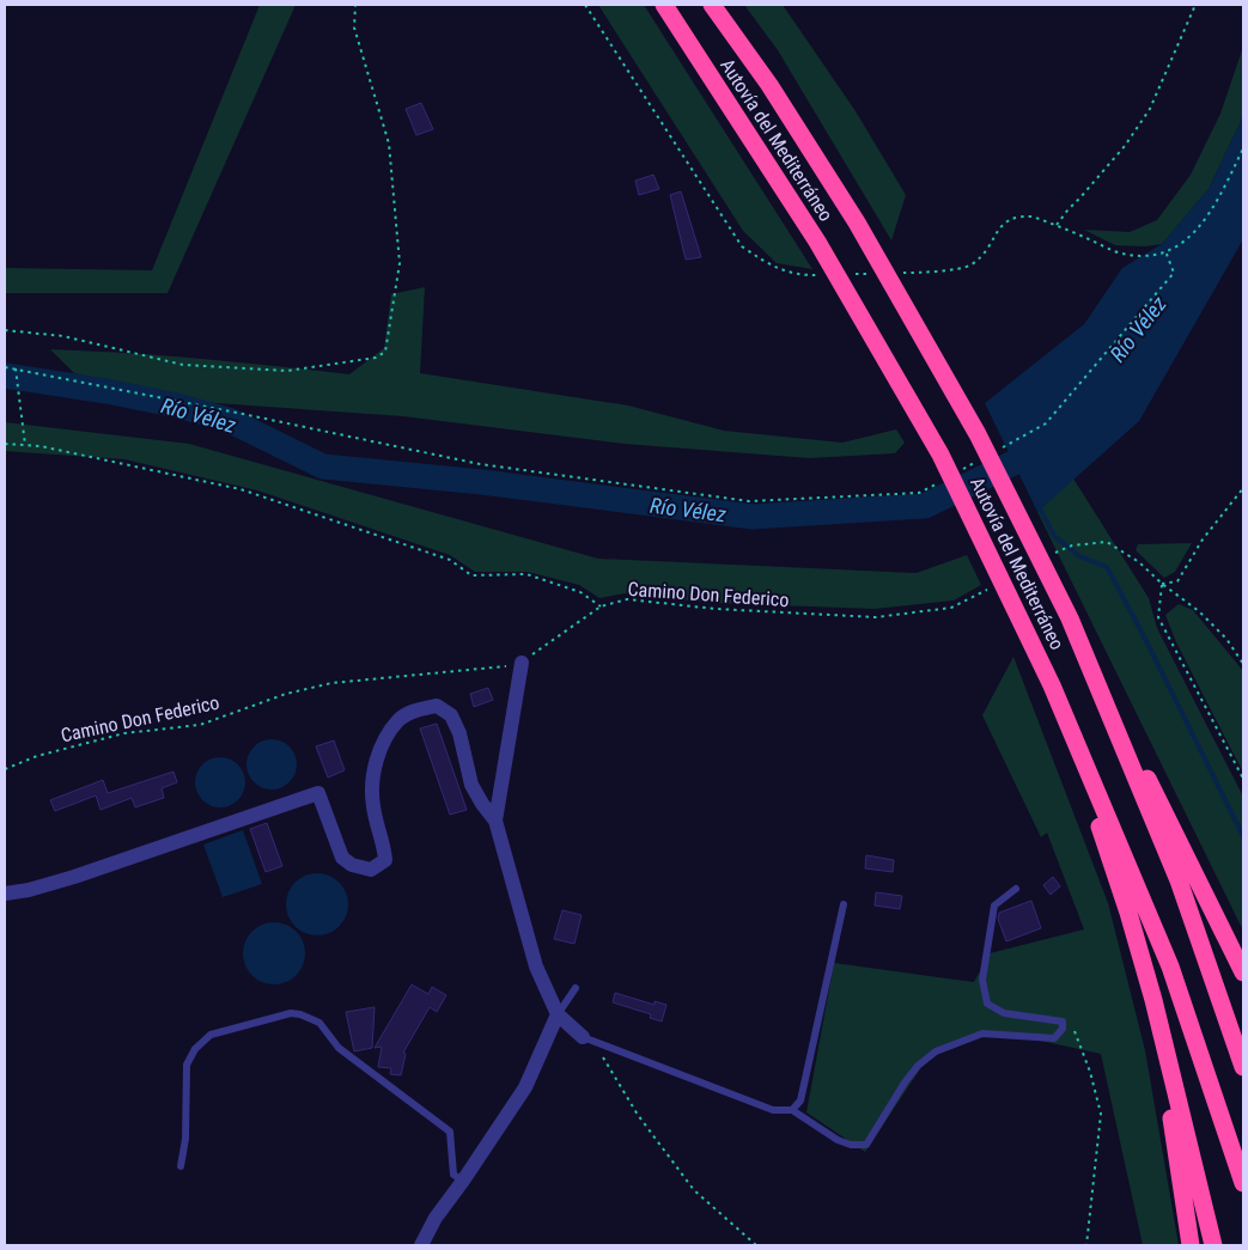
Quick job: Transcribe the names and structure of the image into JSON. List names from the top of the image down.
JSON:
{
  "streets": {
    "highway": ["Autovía del Mediterráneo"],
    "path": ["Camino Don Federico"]
  },
  "water": ["Río Vélez"]
}
